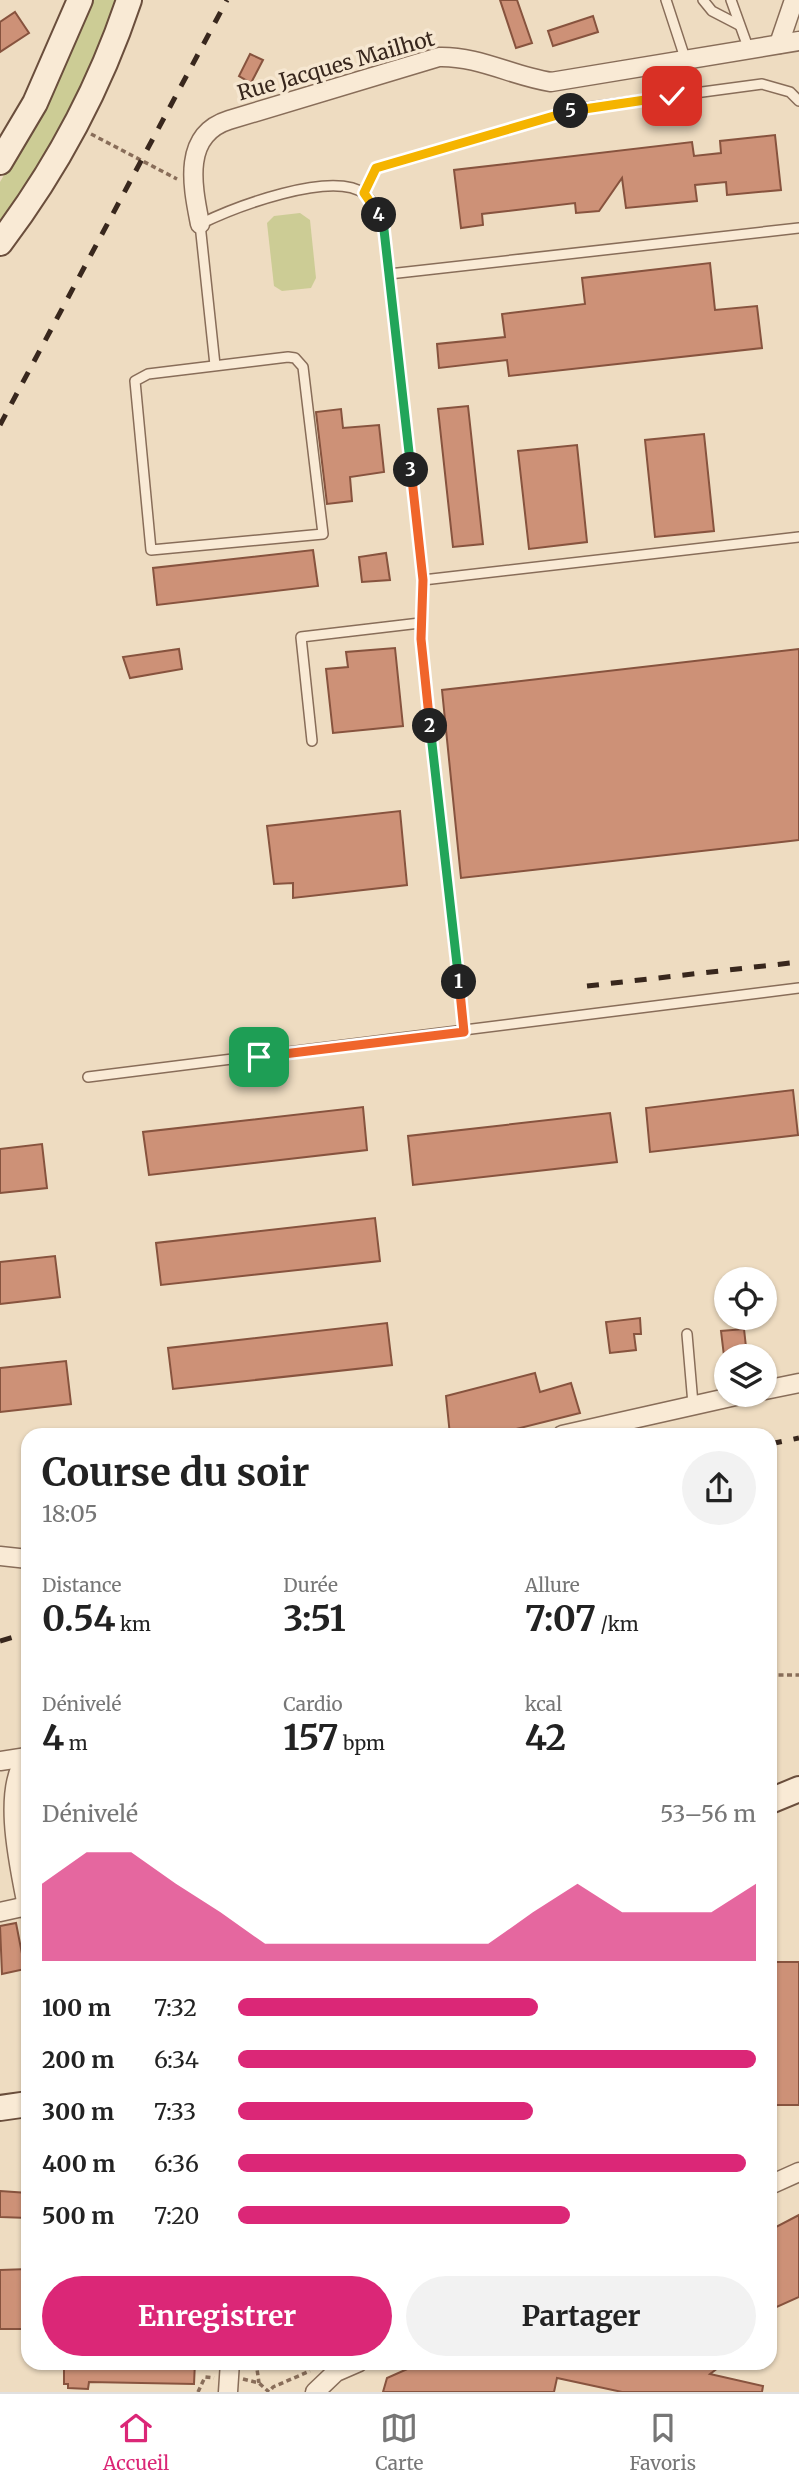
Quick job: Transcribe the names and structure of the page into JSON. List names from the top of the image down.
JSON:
{
  "streets": {
    "street": ["Rue Jacques Mailhot"]
  },
  "page": {
    "pins": [
      "5",
      "4",
      "3",
      "2",
      "1"
    ],
    "heading": ["Course du soir", "18:05"],
    "stats": [
      ["Distance", "0.54 km"],
      ["Durée", "3:51"],
      ["Allure", "7:07 /km"],
      ["Dénivelé", "4 m"],
      ["Cardio", "157 bpm"],
      ["kcal", "42"]
    ],
    "chart": ["Dénivelé", "53–56 m"],
    "list": [
      {
        "name": "100 m",
        "note": "7:32"
      },
      {
        "name": "200 m",
        "note": "6:34"
      },
      {
        "name": "300 m",
        "note": "7:33"
      },
      {
        "name": "400 m",
        "note": "6:36"
      },
      {
        "name": "500 m",
        "note": "7:20"
      }
    ],
    "buttons": ["Enregistrer", "Partager"],
    "tabs": ["Accueil", "Carte", "Favoris"]
  }
}
